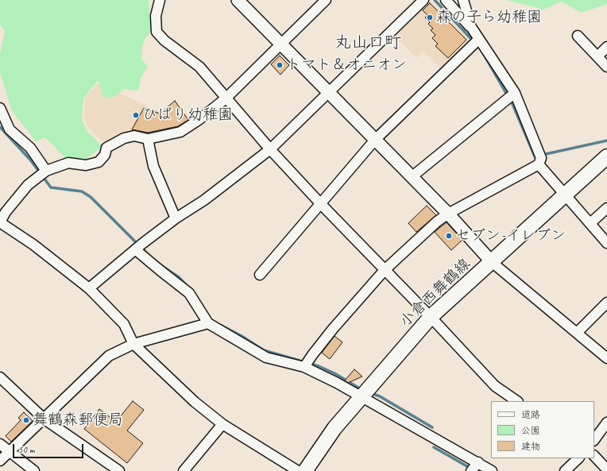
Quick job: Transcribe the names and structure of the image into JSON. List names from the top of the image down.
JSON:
{
  "streets": {
    "main road": ["小倉西舞鶴線"]
  },
  "districts": ["丸山口町"],
  "places": [
    "森の子ら幼稚園",
    "トマト＆オニオン",
    "ひばり幼稚園",
    "セブン-イレブン",
    "舞鶴森郵便局"
  ],
  "legend": ["道路", "公園", "建物"],
  "scale_bar": "50 m"
}
